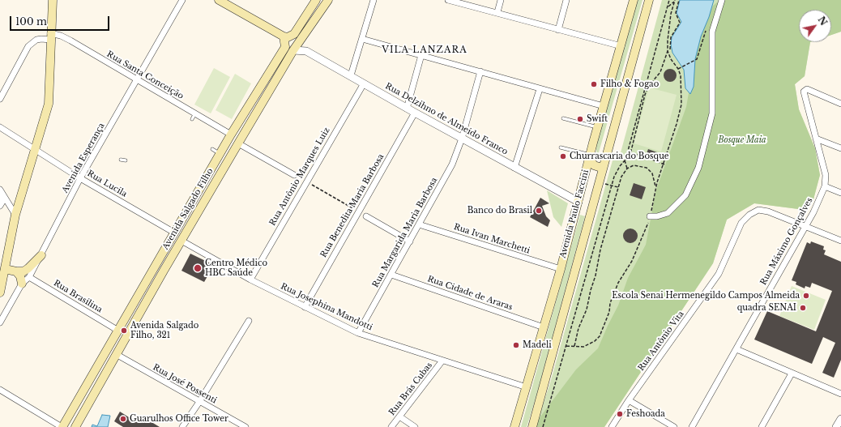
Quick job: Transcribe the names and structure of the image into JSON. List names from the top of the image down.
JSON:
{
  "streets": {
    "main road": ["Avenida Salgado Filho", "Avenida Paulo Faccini"],
    "street": [
      "Rua Santa Conceição",
      "Rua Delzihno de Almeido Franco",
      "Avenida Esperança",
      "Rua Antônio Marques Luiz",
      "Rua Lucila",
      "Rua Benedita Maria Barbosa",
      "Rua Margarida Maria Barbosa",
      "Rua Ivan Marchetti",
      "Rua Máximo Gonçalves",
      "Rua Cidade de Araras",
      "Rua Brasilina",
      "Rua Josephina Mandotti",
      "Rua Antônio Vita",
      "Rua José Possenti",
      "Rua Brás Cubas"
    ]
  },
  "crossings": [
    ["Rua Santa Conceição", "Avenida Esperança"],
    ["Rua Santa Conceição", "Avenida Salgado Filho"],
    ["Rua Delzihno de Almeido Franco", "Rua Antônio Marques Luiz"],
    ["Rua Delzihno de Almeido Franco", "Rua Benedita Maria Barbosa"],
    ["Rua Delzihno de Almeido Franco", "Avenida Salgado Filho"],
    ["Rua Delzihno de Almeido Franco", "Avenida Paulo Faccini"],
    ["Rua Delzihno de Almeido Franco", "Rua Margarida Maria Barbosa"],
    ["Avenida Esperança", "Rua Lucila"],
    ["Avenida Esperança", "Rua Brasilina"],
    ["Rua Antônio Marques Luiz", "Rua Josephina Mandotti"],
    ["Rua Lucila", "Avenida Salgado Filho"],
    ["Rua Benedita Maria Barbosa", "Rua Josephina Mandotti"],
    ["Avenida Salgado Filho", "Rua Brasilina"],
    ["Avenida Salgado Filho", "Rua Josephina Mandotti"],
    ["Avenida Salgado Filho", "Rua José Possenti"],
    ["Avenida Paulo Faccini", "Rua Ivan Marchetti"],
    ["Avenida Paulo Faccini", "Rua Cidade de Araras"],
    ["Avenida Paulo Faccini", "Rua Josephina Mandotti"],
    ["Rua Margarida Maria Barbosa", "Rua Ivan Marchetti"],
    ["Rua Margarida Maria Barbosa", "Rua Cidade de Araras"],
    ["Rua Margarida Maria Barbosa", "Rua Josephina Mandotti"],
    ["Rua Máximo Gonçalves", "Rua Antônio Vita"],
    ["Rua Josephina Mandotti", "Rua Brás Cubas"]
  ],
  "districts": ["VILA LANZARA"],
  "parks": ["Bosque Maia"],
  "places": [
    "Filho & Fogao",
    "Swift",
    "Churrascaria do Bosque",
    "Banco do Brasil",
    "Centro Médico HBC Saúde",
    "Escola Senai Hermenegildo Campos Almeida",
    "quadra SENAI",
    "Avenida Salgado Filho, 321",
    "Madeli",
    "Feshoada",
    "Guarulhos Office Tower"
  ],
  "scale_bar": "100 m",
  "north": "top right"
}
